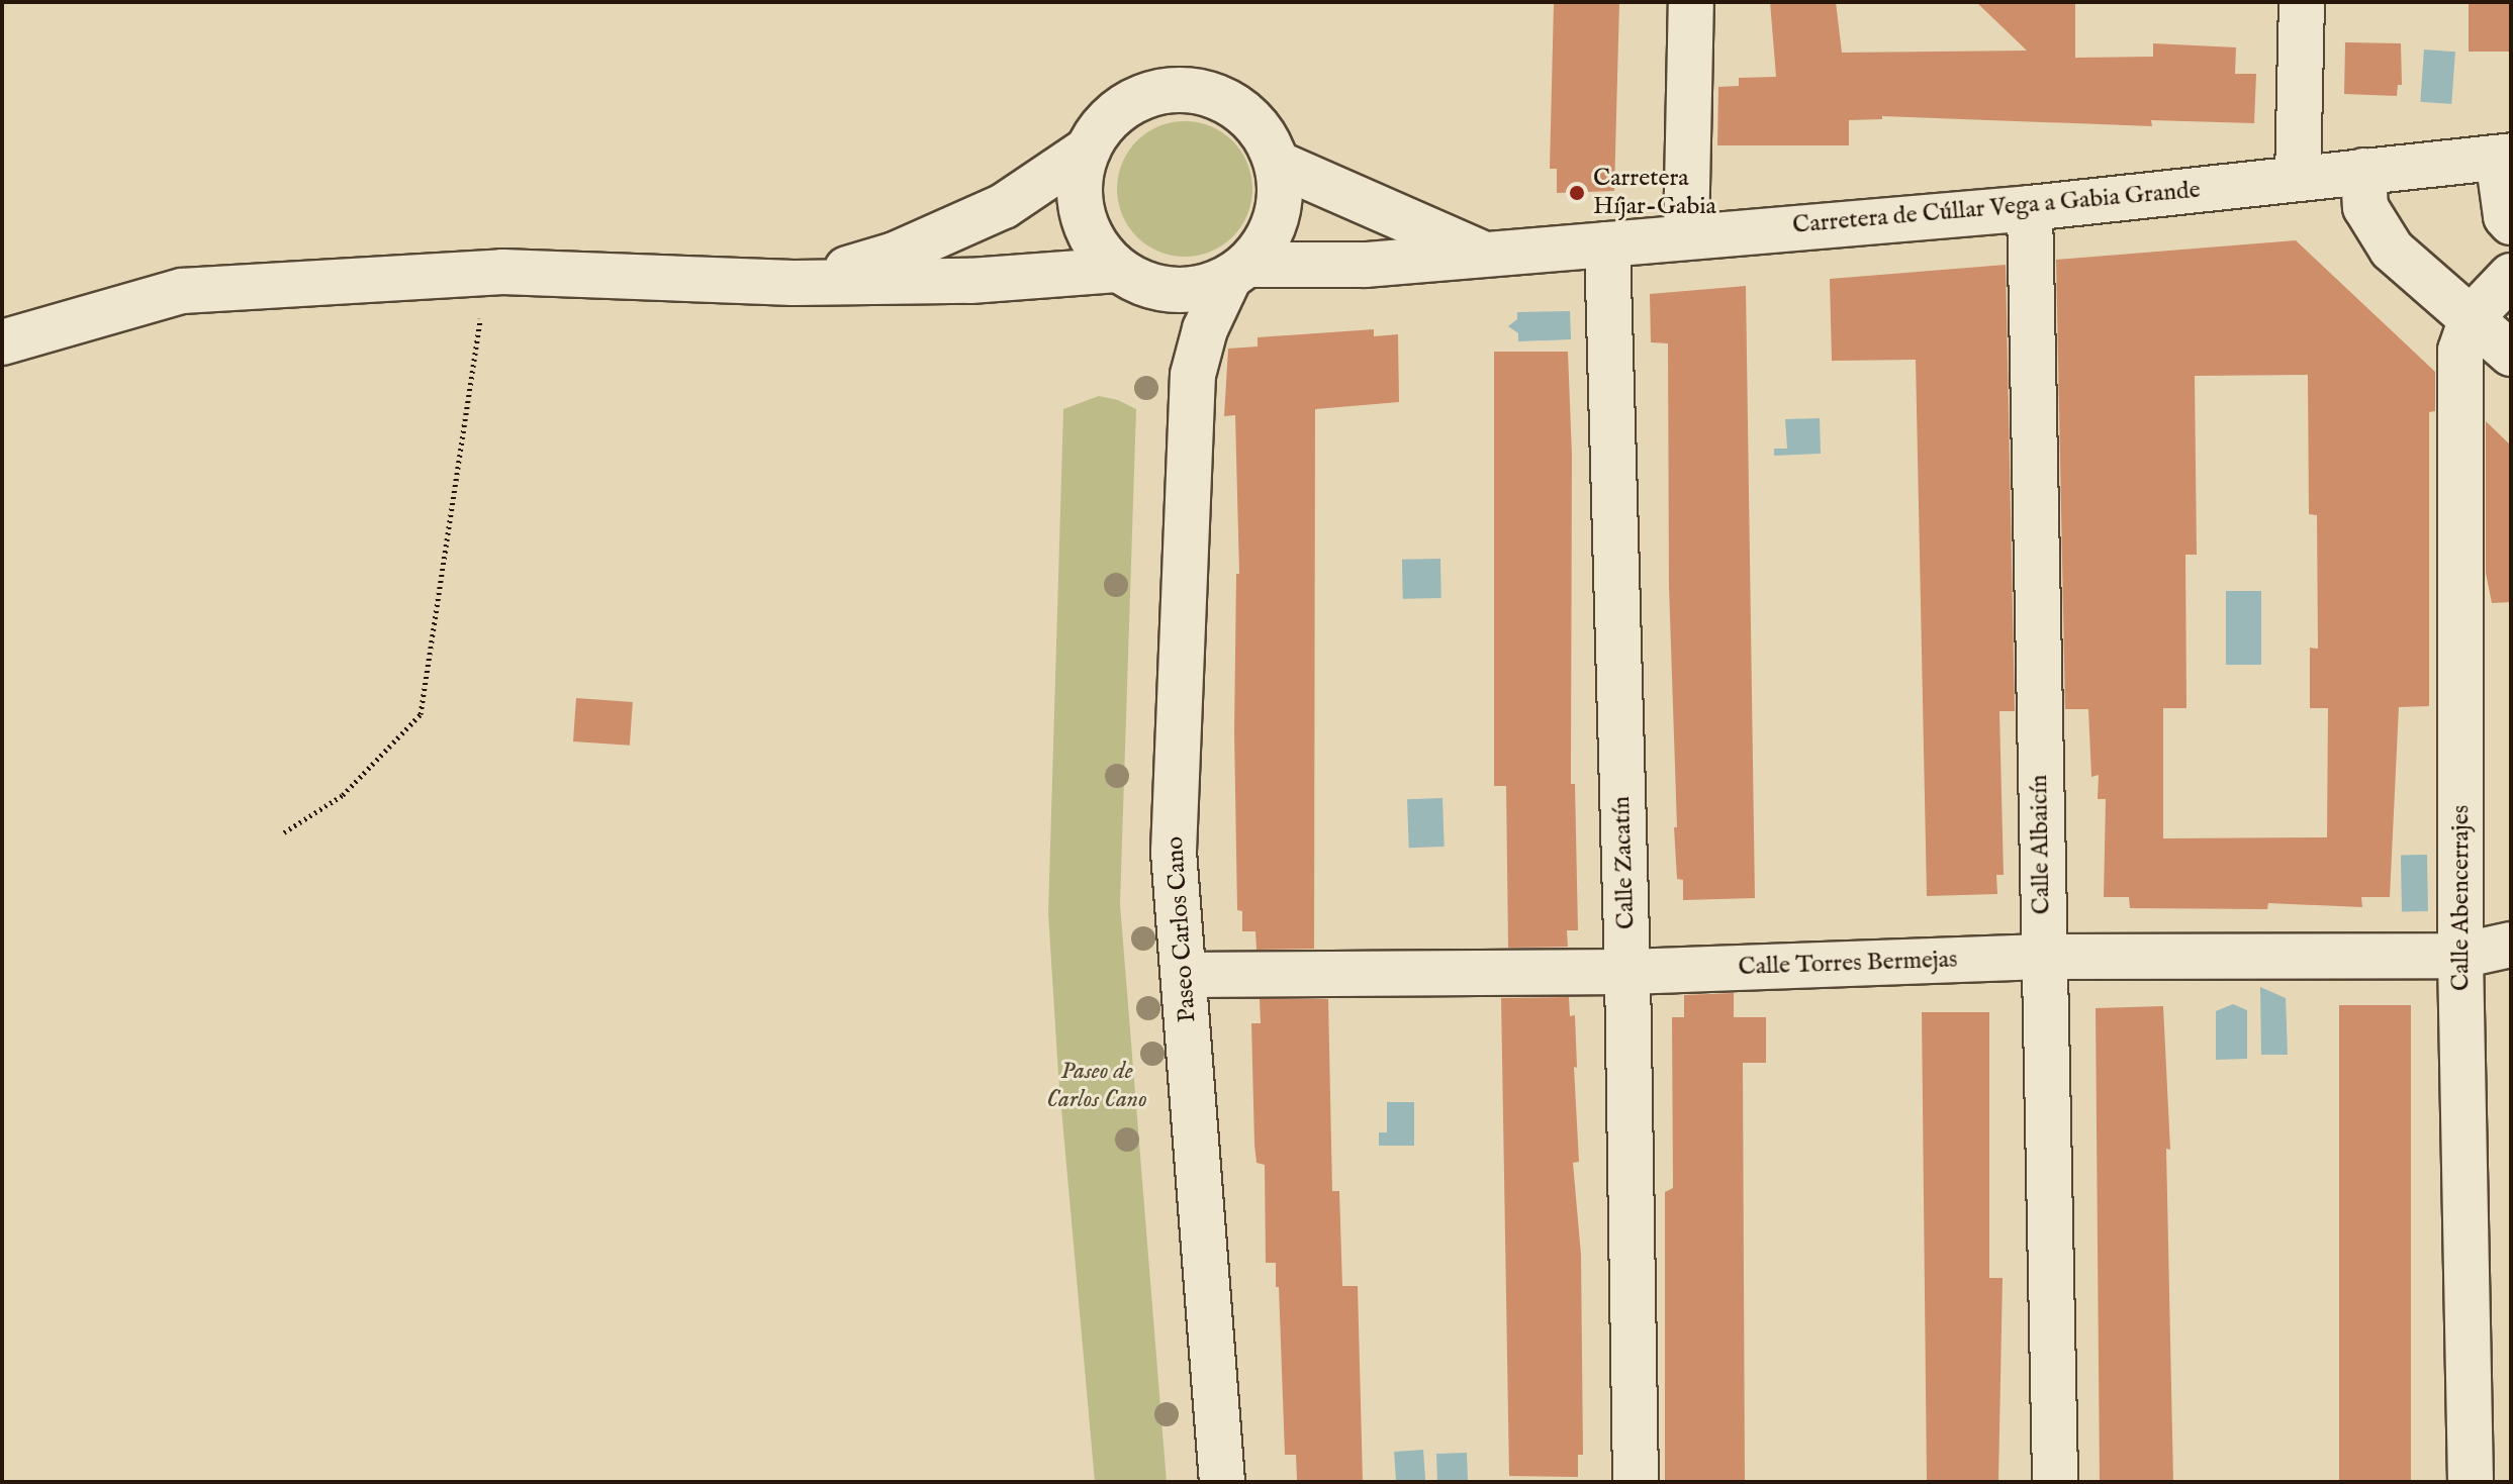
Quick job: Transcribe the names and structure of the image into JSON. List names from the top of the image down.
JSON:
{
  "streets": {
    "street": [
      "Carretera de Cúllar Vega a Gabia Grande",
      "Calle Albaicín",
      "Calle Zacatín",
      "Calle Abencerrajes",
      "Paseo Carlos Cano",
      "Calle Torres Bermejas"
    ]
  },
  "crossings": [
    ["Carretera de Cúllar Vega a Gabia Grande", "Calle Albaicín"],
    ["Carretera de Cúllar Vega a Gabia Grande", "Calle Zacatín"],
    ["Carretera de Cúllar Vega a Gabia Grande", "Paseo Carlos Cano"],
    ["Calle Albaicín", "Calle Torres Bermejas"],
    ["Calle Zacatín", "Calle Torres Bermejas"],
    ["Calle Abencerrajes", "Calle Torres Bermejas"],
    ["Paseo Carlos Cano", "Calle Torres Bermejas"]
  ],
  "parks": ["Paseo de Carlos Cano"],
  "places": ["Carretera Híjar-Gabia"]
}
